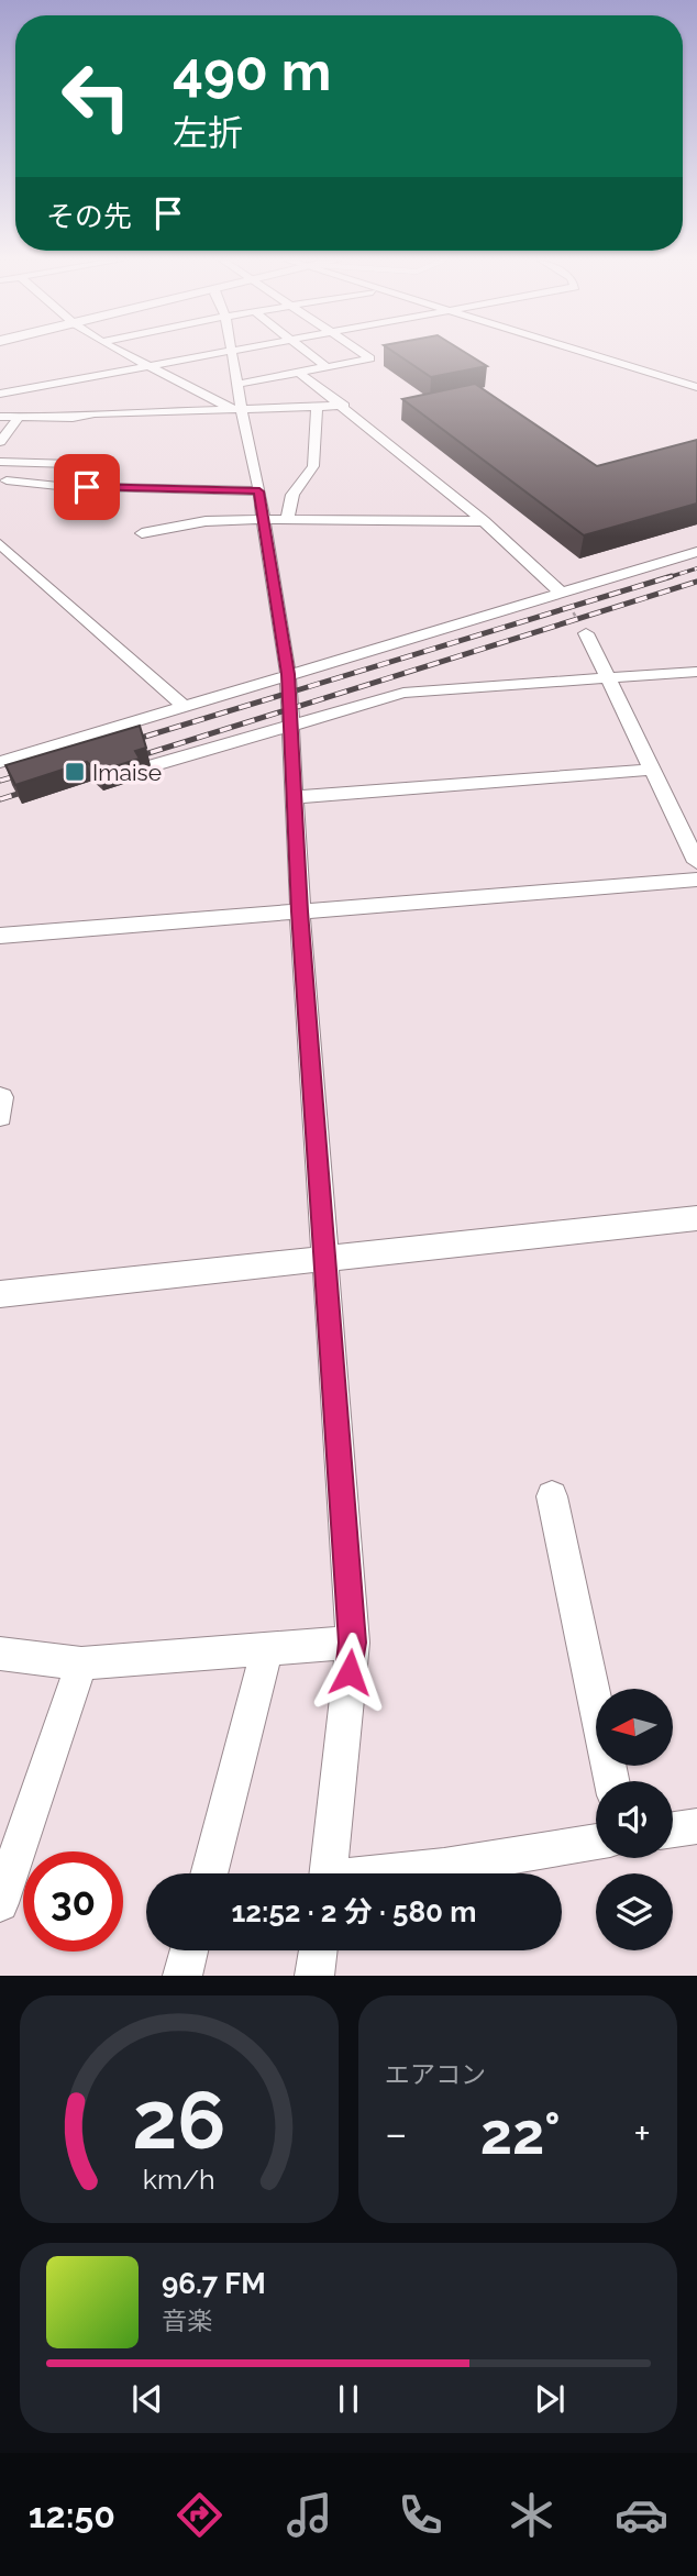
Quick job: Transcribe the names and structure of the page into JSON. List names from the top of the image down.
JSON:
{
  "places": {
    "transit": ["Imaise"]
  },
  "north": "left",
  "page": {
    "turn": ["490 m", "左折"],
    "then": "その先",
    "limit": "30",
    "trip": "12:52 · 2 分 · 580 m",
    "tile": "エアコン",
    "heat": ["−", "22°", "+"],
    "song": ["96.7 FM", "音楽"],
    "tabs": "12:50",
    "gauge": ["26", "km/h"]
  }
}
